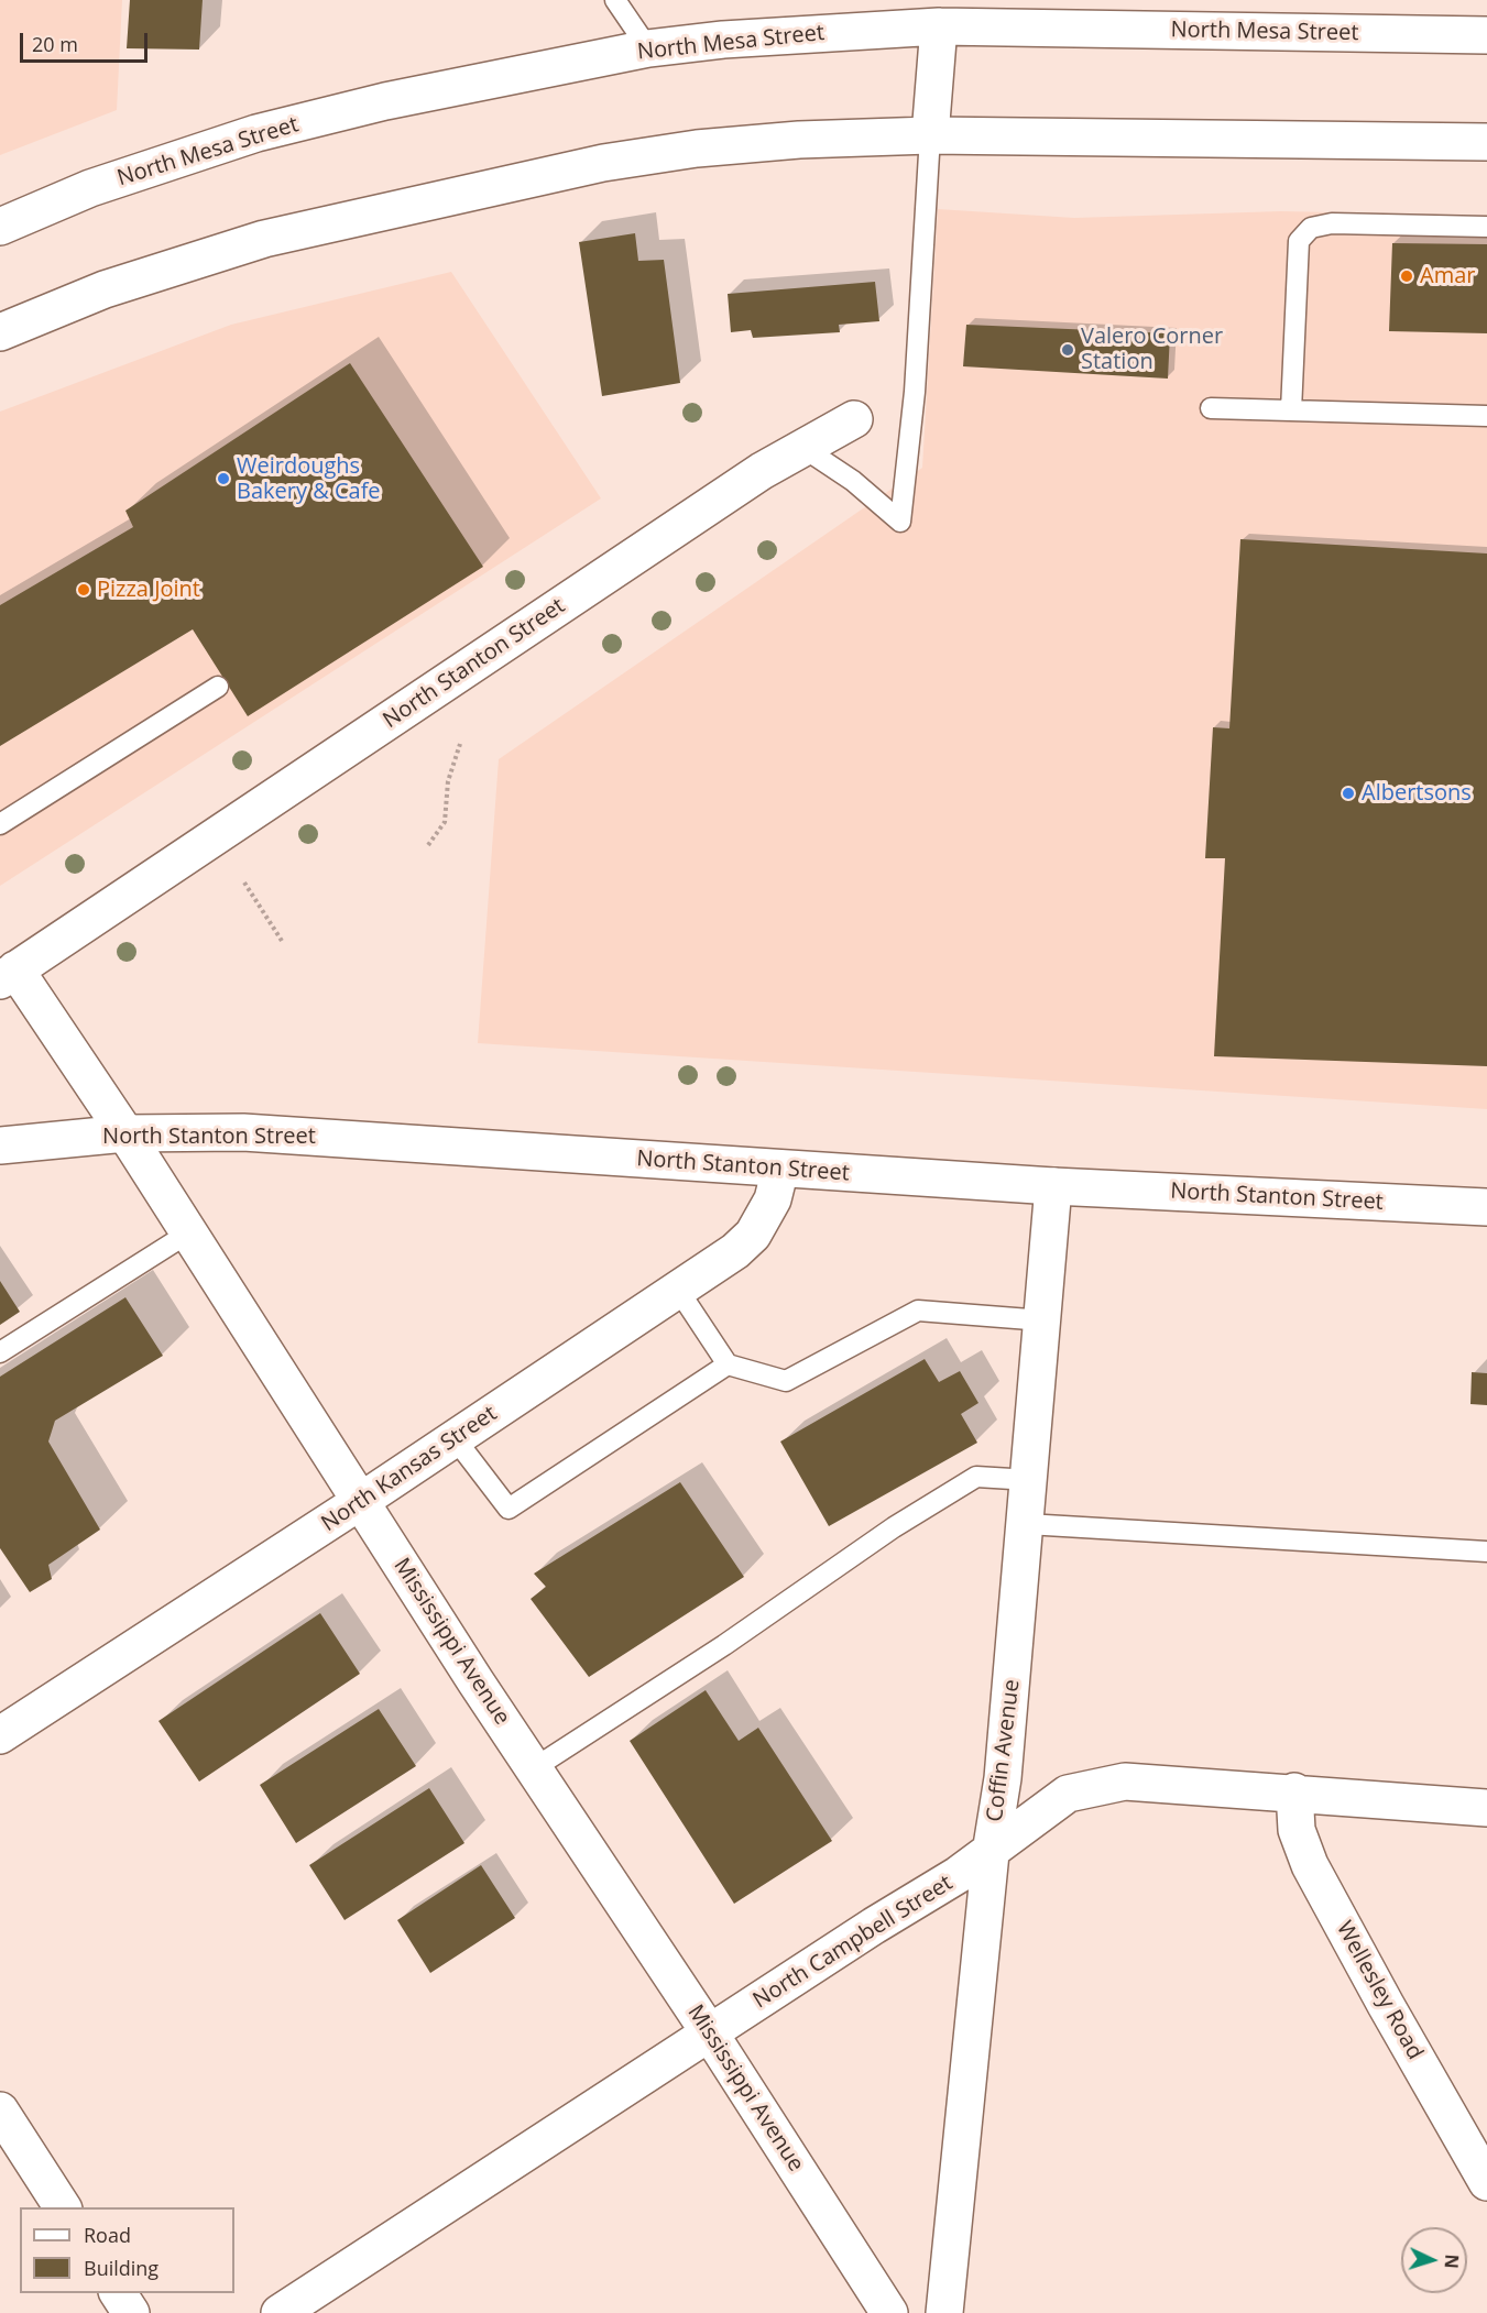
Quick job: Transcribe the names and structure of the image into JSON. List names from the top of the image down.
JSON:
{
  "streets": {
    "street": [
      "North Mesa Street",
      "North Stanton Street",
      "North Kansas Street",
      "Mississippi Avenue",
      "Coffin Avenue",
      "North Campbell Street",
      "Wellesley Road"
    ]
  },
  "crossings": [
    ["North Stanton Street", "North Kansas Street"],
    ["North Stanton Street", "Mississippi Avenue"],
    ["North Stanton Street", "Coffin Avenue"],
    ["North Kansas Street", "Mississippi Avenue"],
    ["Mississippi Avenue", "North Campbell Street"],
    ["Coffin Avenue", "North Campbell Street"],
    ["North Campbell Street", "Wellesley Road"]
  ],
  "places": [
    "Amar",
    "Valero Corner Station",
    "Weirdoughs Bakery & Cafe",
    "Pizza Joint",
    "Albertsons"
  ],
  "legend": ["Road", "Building"],
  "scale_bar": "20 m",
  "north": "right"
}
